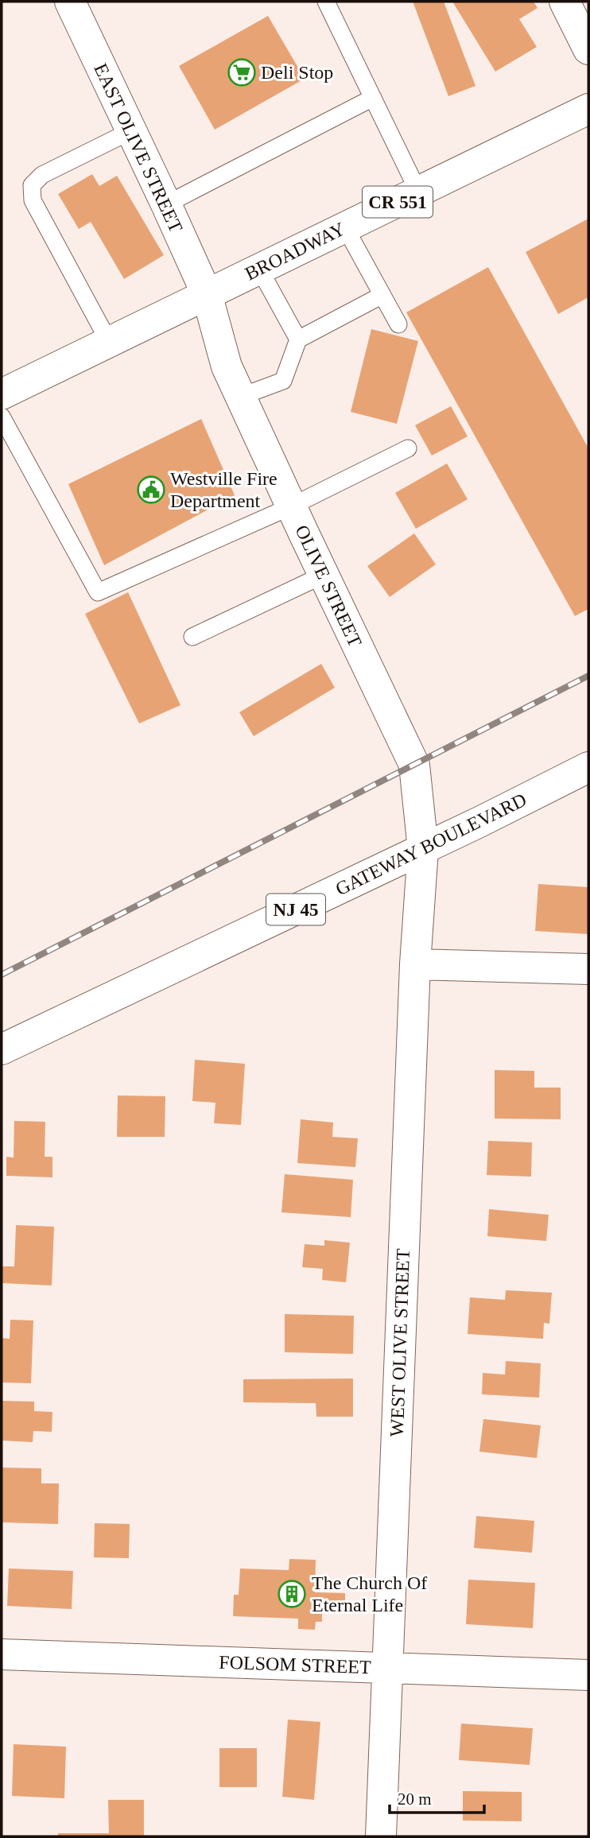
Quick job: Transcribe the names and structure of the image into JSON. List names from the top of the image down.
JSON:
{
  "streets": {
    "street": [
      "EAST OLIVE STREET",
      "CR 551",
      "BROADWAY",
      "OLIVE STREET",
      "GATEWAY BOULEVARD",
      "NJ 45",
      "WEST OLIVE STREET",
      "FOLSOM STREET"
    ]
  },
  "crossings": [
    ["EAST OLIVE STREET", "BROADWAY"],
    ["EAST OLIVE STREET", "OLIVE STREET"],
    ["BROADWAY", "OLIVE STREET"],
    ["OLIVE STREET", "GATEWAY BOULEVARD"],
    ["OLIVE STREET", "WEST OLIVE STREET"],
    ["GATEWAY BOULEVARD", "WEST OLIVE STREET"],
    ["WEST OLIVE STREET", "FOLSOM STREET"]
  ],
  "places": {
    "supermarket": ["Deli Stop"],
    "public building": ["Westville Fire Department"],
    "building": ["The Church Of Eternal Life"]
  },
  "scale_bar": "20 m"
}
